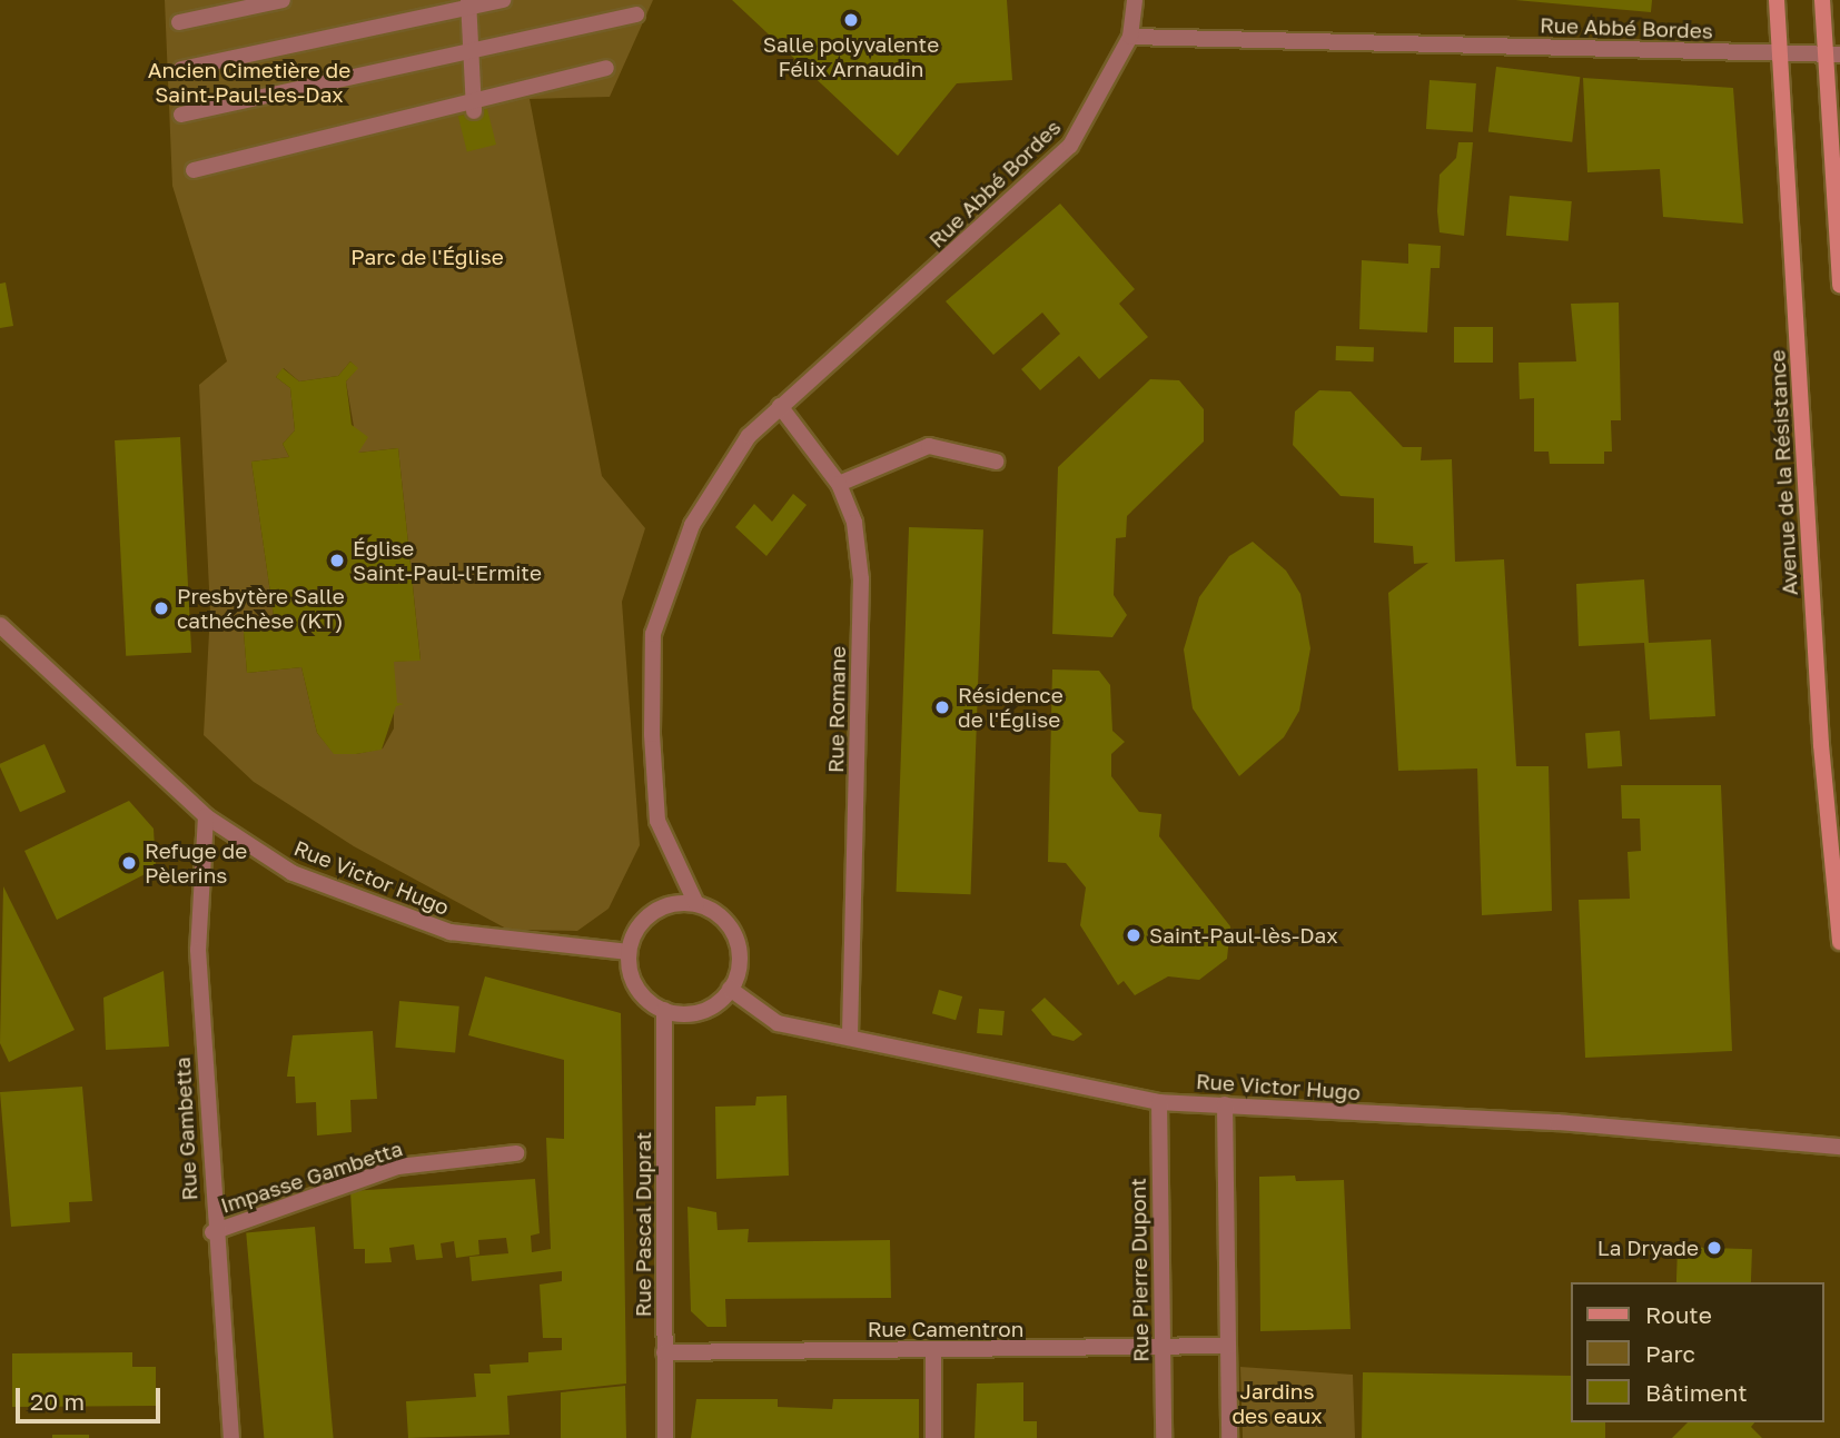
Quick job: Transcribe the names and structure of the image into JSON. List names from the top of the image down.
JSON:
{
  "streets": {
    "main road": ["Avenue de la Résistance"],
    "street": [
      "Rue Abbé Bordes",
      "Rue Romane",
      "Rue Victor Hugo",
      "Rue Gambetta",
      "Impasse Gambetta",
      "Rue Pascal Duprat",
      "Rue Pierre Dupont",
      "Rue Camentron"
    ]
  },
  "crossings": [
    ["Rue Abbé Bordes", "Avenue de la Résistance"],
    ["Rue Abbé Bordes", "Rue Romane"],
    ["Rue Abbé Bordes", "Rue Victor Hugo"],
    ["Rue Abbé Bordes", "Rue Pascal Duprat"],
    ["Rue Romane", "Rue Victor Hugo"],
    ["Rue Victor Hugo", "Rue Gambetta"],
    ["Rue Victor Hugo", "Rue Pascal Duprat"],
    ["Rue Victor Hugo", "Rue Pierre Dupont"],
    ["Rue Gambetta", "Impasse Gambetta"],
    ["Rue Pascal Duprat", "Rue Camentron"],
    ["Rue Pierre Dupont", "Rue Camentron"]
  ],
  "parks": ["Ancien Cimetière de Saint-Paul-les-Dax", "Parc de l'Église", "Jardins des eaux"],
  "places": [
    "Salle polyvalente Félix Arnaudin",
    "Église Saint-Paul-l'Ermite",
    "Presbytère Salle cathéchèse (KT)",
    "Résidence de l'Église",
    "Refuge de Pèlerins",
    "Saint-Paul-lès-Dax",
    "La Dryade"
  ],
  "legend": ["Route", "Parc", "Bâtiment"],
  "scale_bar": "20 m"
}
